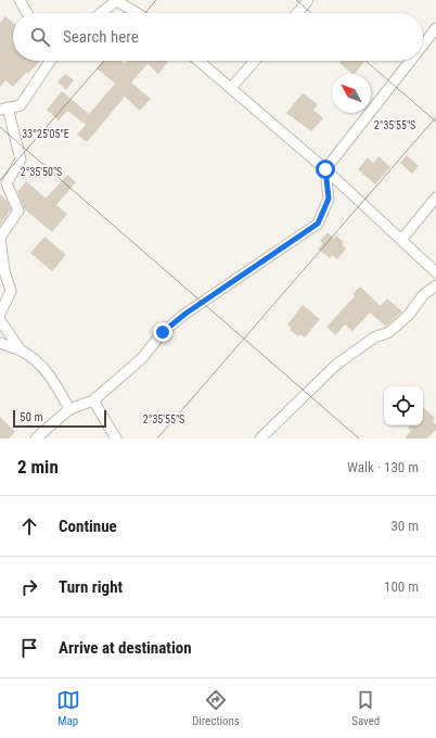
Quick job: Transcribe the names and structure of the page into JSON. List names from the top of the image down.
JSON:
{
  "scale_bar": "50 m",
  "north": "top left",
  "page": {
    "search": "Search here",
    "scale": "50 m",
    "heading": ["2 min", "Walk · 130 m"],
    "list": [
      ["Continue", "30 m"],
      ["Turn right", "100 m"],
      "Arrive at destination"
    ],
    "nav": ["Map", "Directions", "Saved"]
  },
  "coordinates": ["2°35'55\"S", "33°25'05\"E", "2°35'50\"S"]
}
